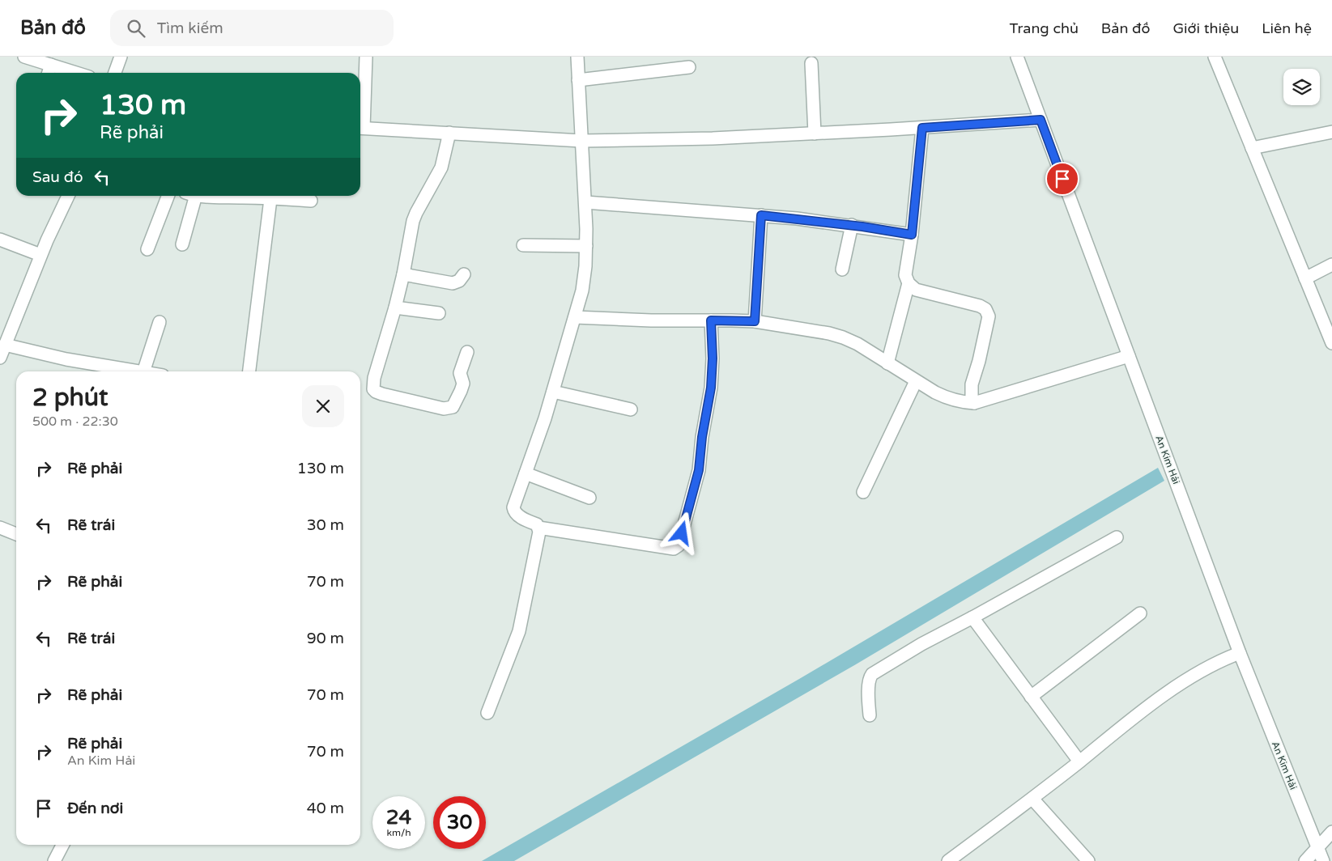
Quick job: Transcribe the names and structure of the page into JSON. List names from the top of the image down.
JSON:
{
  "streets": {
    "street": ["An Kim Hải"]
  },
  "page": {
    "header": "Bản đồ",
    "search": "Tìm kiếm",
    "nav": [
      "Trang chủ",
      "Bản đồ",
      "Giới thiệu",
      "Liên hệ"
    ],
    "turn": ["130 m", "Rẽ phải"],
    "then": "Sau đó",
    "heading": ["2 phút", "500 m · 22:30"],
    "list": [
      {
        "name": "Rẽ phải",
        "value": "130 m"
      },
      {
        "name": "Rẽ trái",
        "value": "30 m"
      },
      {
        "name": "Rẽ phải",
        "value": "70 m"
      },
      {
        "name": "Rẽ trái",
        "value": "90 m"
      },
      {
        "name": "Rẽ phải",
        "value": "70 m"
      },
      {
        "name": "Rẽ phải",
        "note": "An Kim Hải",
        "value": "70 m"
      },
      {
        "name": "Đến nơi",
        "value": "40 m"
      }
    ],
    "speed": "24 km/h",
    "limit": "30"
  }
}
